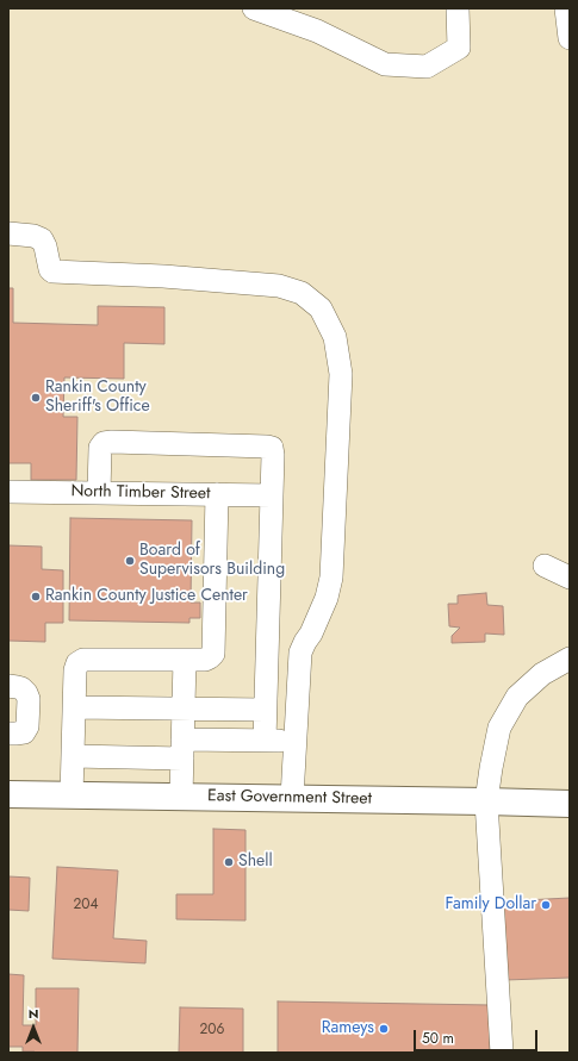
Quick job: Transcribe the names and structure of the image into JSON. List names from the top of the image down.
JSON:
{
  "streets": {
    "main road": ["East Government Street"],
    "street": ["North Timber Street"]
  },
  "places": [
    "Rankin County Sheriff's Office",
    "Board of Supervisors Building",
    "Rankin County Justice Center",
    "Shell",
    "Family Dollar",
    "Rameys"
  ],
  "house_numbers": ["204", "206"],
  "scale_bar": "50 m",
  "north": "top"
}
